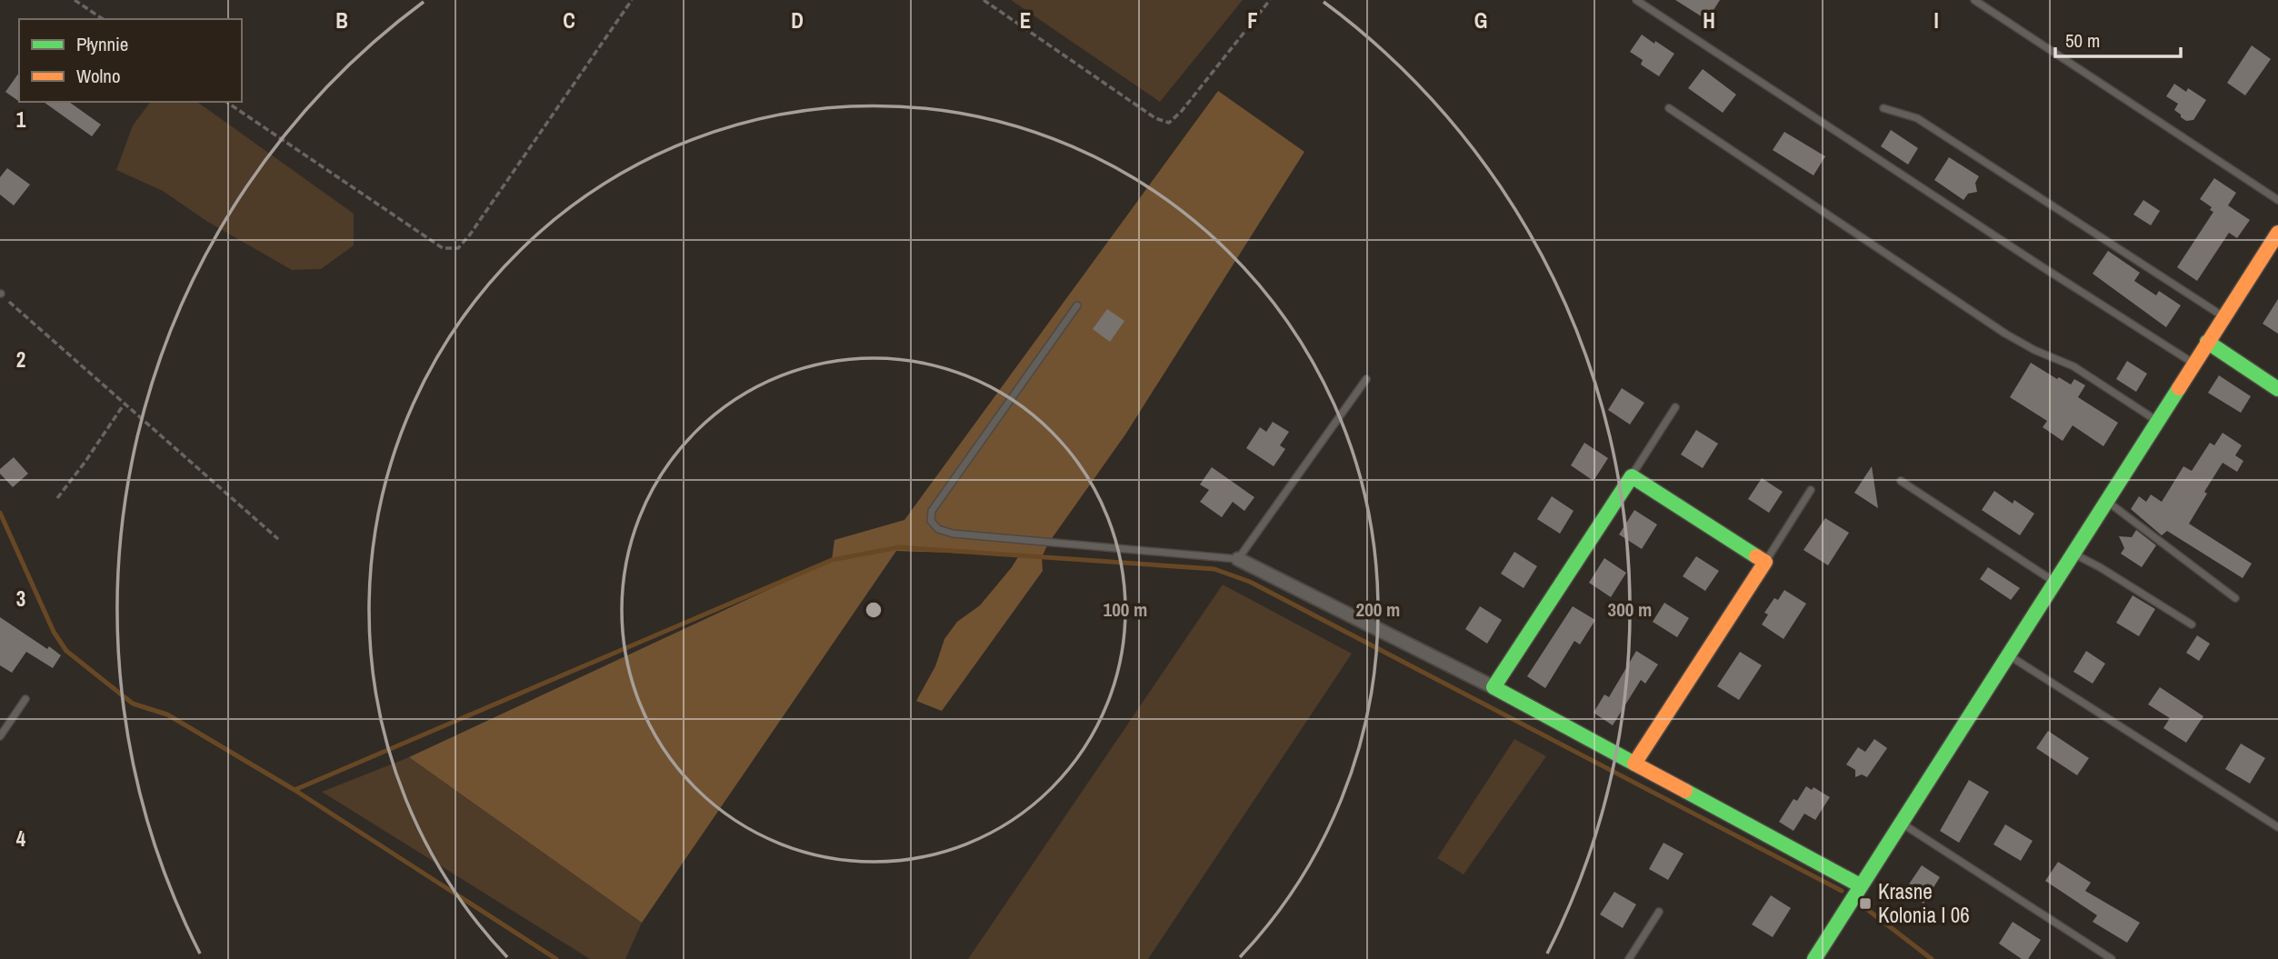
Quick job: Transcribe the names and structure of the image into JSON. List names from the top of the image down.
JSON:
{
  "places": {
    "transit": ["Krasne Kolonia I 06"]
  },
  "legend": ["Płynnie", "Wolno"],
  "scale_bar": "50 m",
  "grid": {
    "columns": [
      "B",
      "C",
      "D",
      "E",
      "F",
      "G",
      "H",
      "I"
    ],
    "rows": [
      "1",
      "2",
      "3",
      "4"
    ]
  },
  "rings": ["100 m", "200 m", "300 m"]
}
